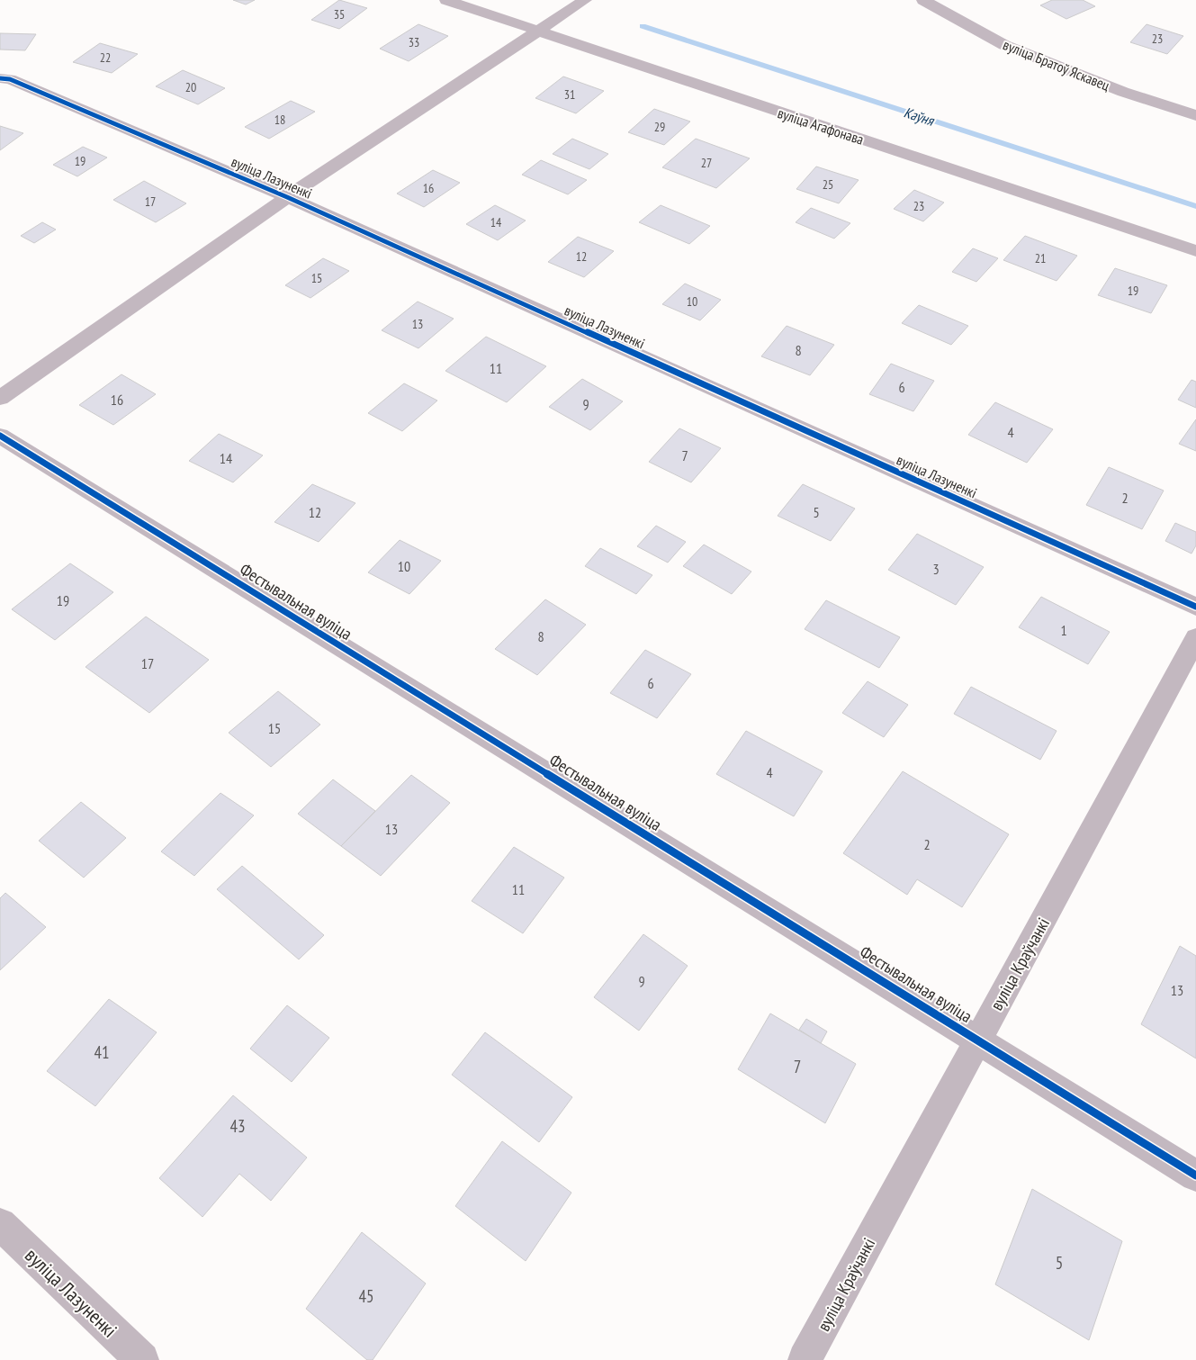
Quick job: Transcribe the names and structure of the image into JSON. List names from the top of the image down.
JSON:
{
  "streets": {
    "street": [
      "вуліца Братоў Яскавец",
      "вуліца Агафонава",
      "вуліца Лазуненкі",
      "Фестывальная вуліца",
      "вуліца Краўчанкі"
    ]
  },
  "crossings": [
    ["Фестывальная вуліца", "вуліца Краўчанкі"]
  ],
  "water": ["Каўня"],
  "house_numbers": [
    "35",
    "23",
    "33",
    "22",
    "20",
    "31",
    "18",
    "29",
    "19",
    "27",
    "25",
    "16",
    "17",
    "23",
    "14",
    "12",
    "21",
    "15",
    "19",
    "10",
    "13",
    "8",
    "11",
    "6",
    "16",
    "9",
    "4",
    "7",
    "14",
    "2",
    "12",
    "5",
    "10",
    "3",
    "19",
    "1",
    "8",
    "17",
    "6",
    "15",
    "4",
    "13",
    "2",
    "11",
    "9",
    "13",
    "41",
    "7",
    "43",
    "5",
    "45"
  ]
}
